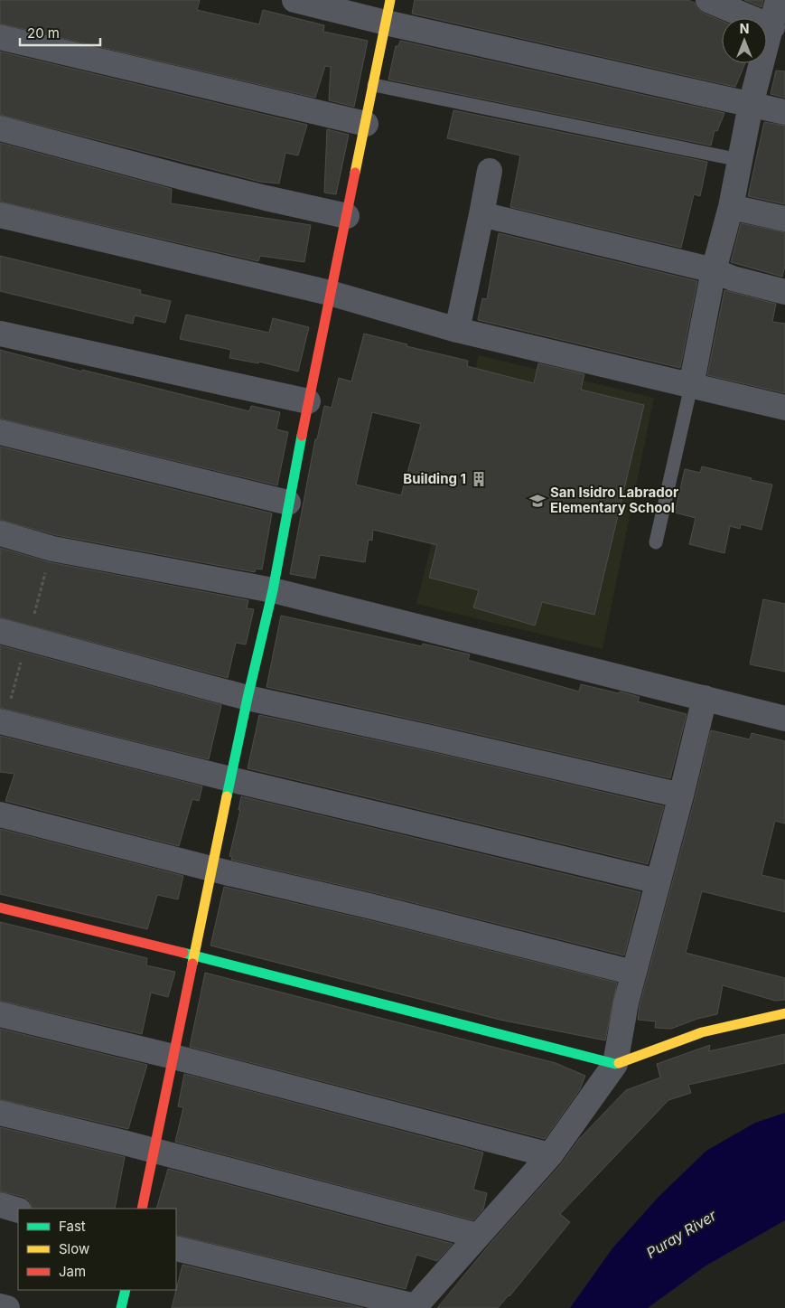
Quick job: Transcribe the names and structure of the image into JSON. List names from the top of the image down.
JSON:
{
  "water": ["Puray River"],
  "places": {
    "building": ["Building 1"],
    "school or university": ["San Isidro Labrador Elementary School"]
  },
  "legend": ["Fast", "Slow", "Jam"],
  "scale_bar": "20 m",
  "north": "top"
}
